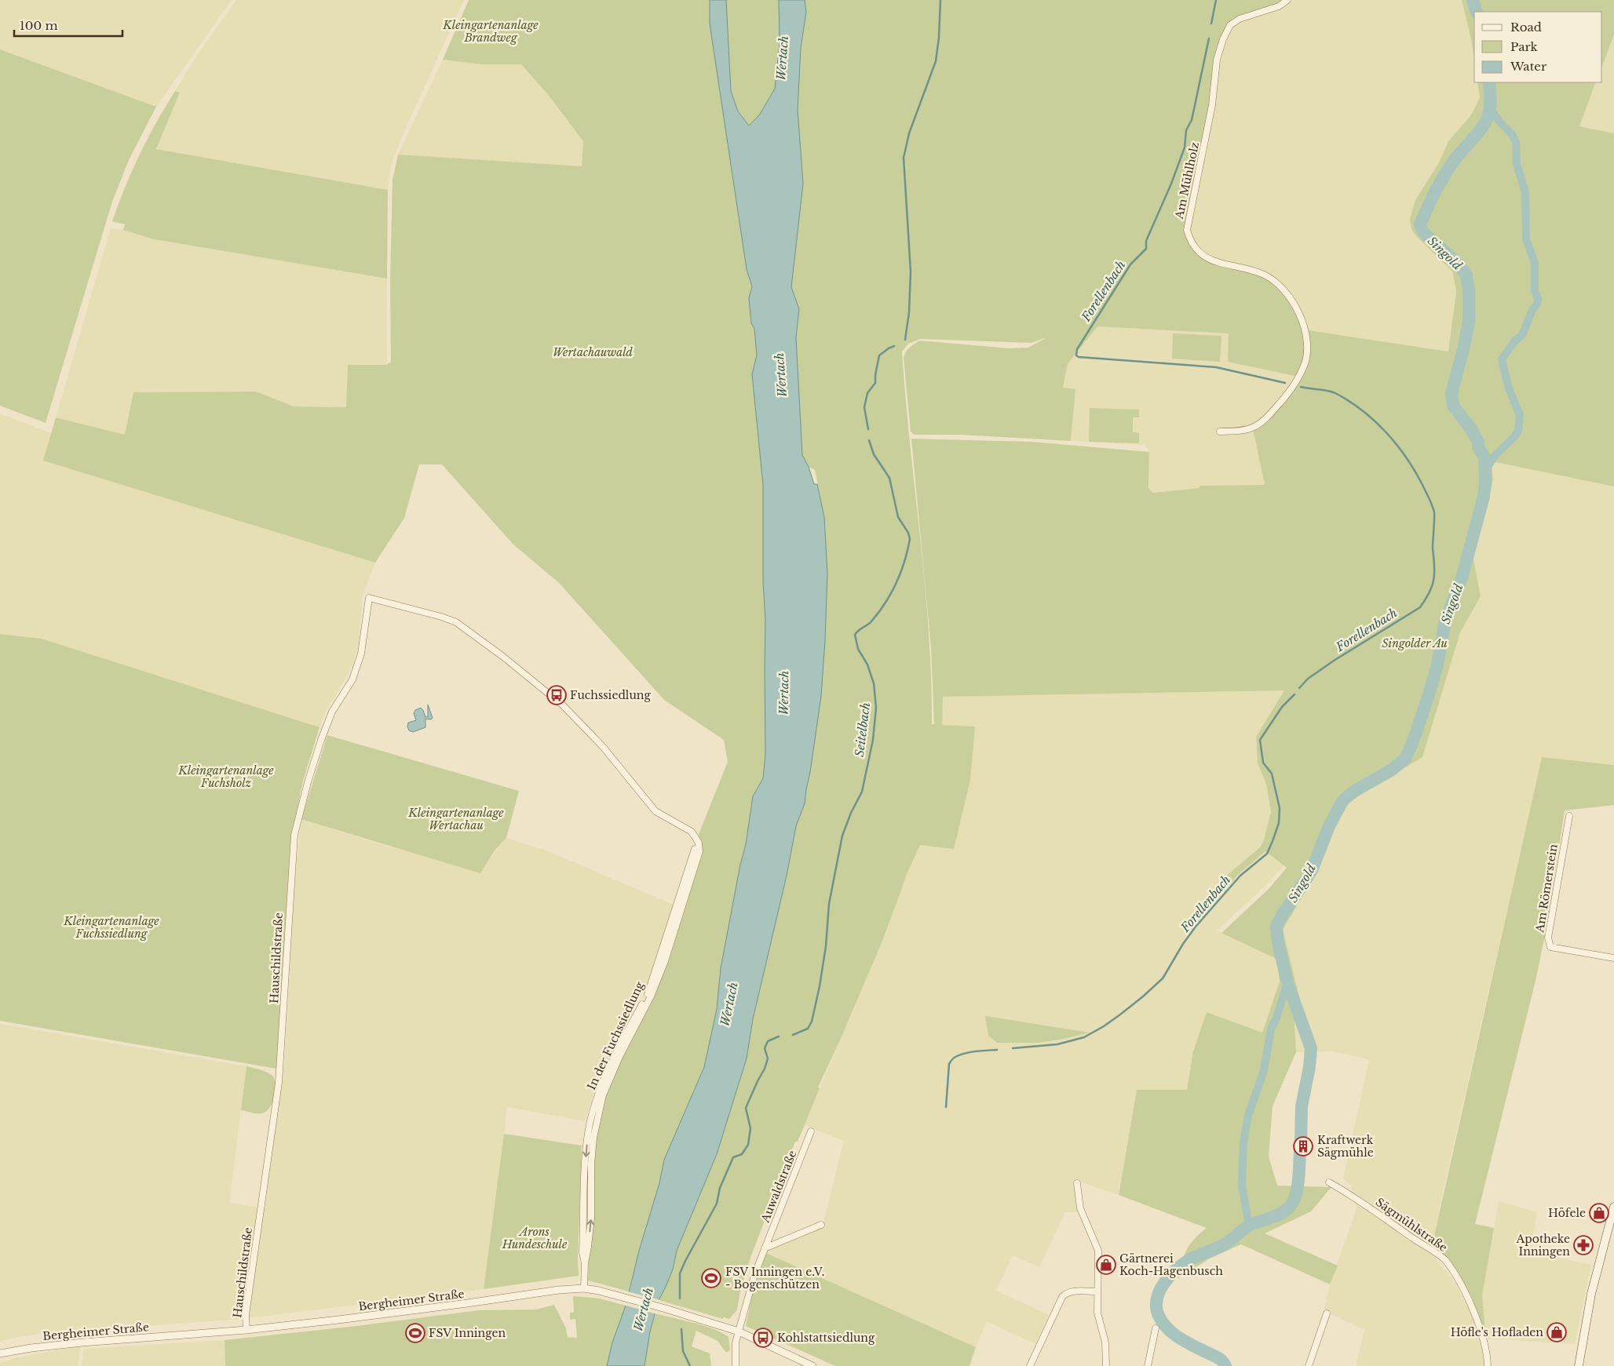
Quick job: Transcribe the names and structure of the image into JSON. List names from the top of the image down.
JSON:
{
  "streets": {
    "street": [
      "Am Mühlholz",
      "Am Römerstein",
      "Hauschildstraße",
      "In der Fuchssiedlung",
      "Auwaldstraße",
      "Sägmühlstraße",
      "Bergheimer Straße"
    ]
  },
  "crossings": [
    ["Hauschildstraße", "In der Fuchssiedlung"],
    ["Hauschildstraße", "Bergheimer Straße"],
    ["In der Fuchssiedlung", "Bergheimer Straße"],
    ["Auwaldstraße", "Bergheimer Straße"]
  ],
  "water": [
    "Wertach",
    "Singold",
    "Forellenbach",
    "Seitelbach"
  ],
  "parks": [
    "Kleingartenanlage Brandweg",
    "Wertachauwald",
    "Singolder Au",
    "Kleingartenanlage Fuchsholz",
    "Kleingartenanlage Wertachau",
    "Kleingartenanlage Fuchssiedlung",
    "Arons Hundeschule"
  ],
  "places": {
    "bus stop": ["Fuchssiedlung", "Kohlstattsiedlung"],
    "building": ["Kraftwerk Sägmühle"],
    "shop": ["Höfele", "Gärtnerei Koch-Hagenbusch", "Höfle's Hofladen"],
    "pharmacy": ["Apotheke Inningen"],
    "sports": ["FSV Inningen e.V. - Bogenschützen", "FSV Inningen"]
  },
  "legend": ["Road", "Park", "Water"],
  "scale_bar": "100 m"
}
